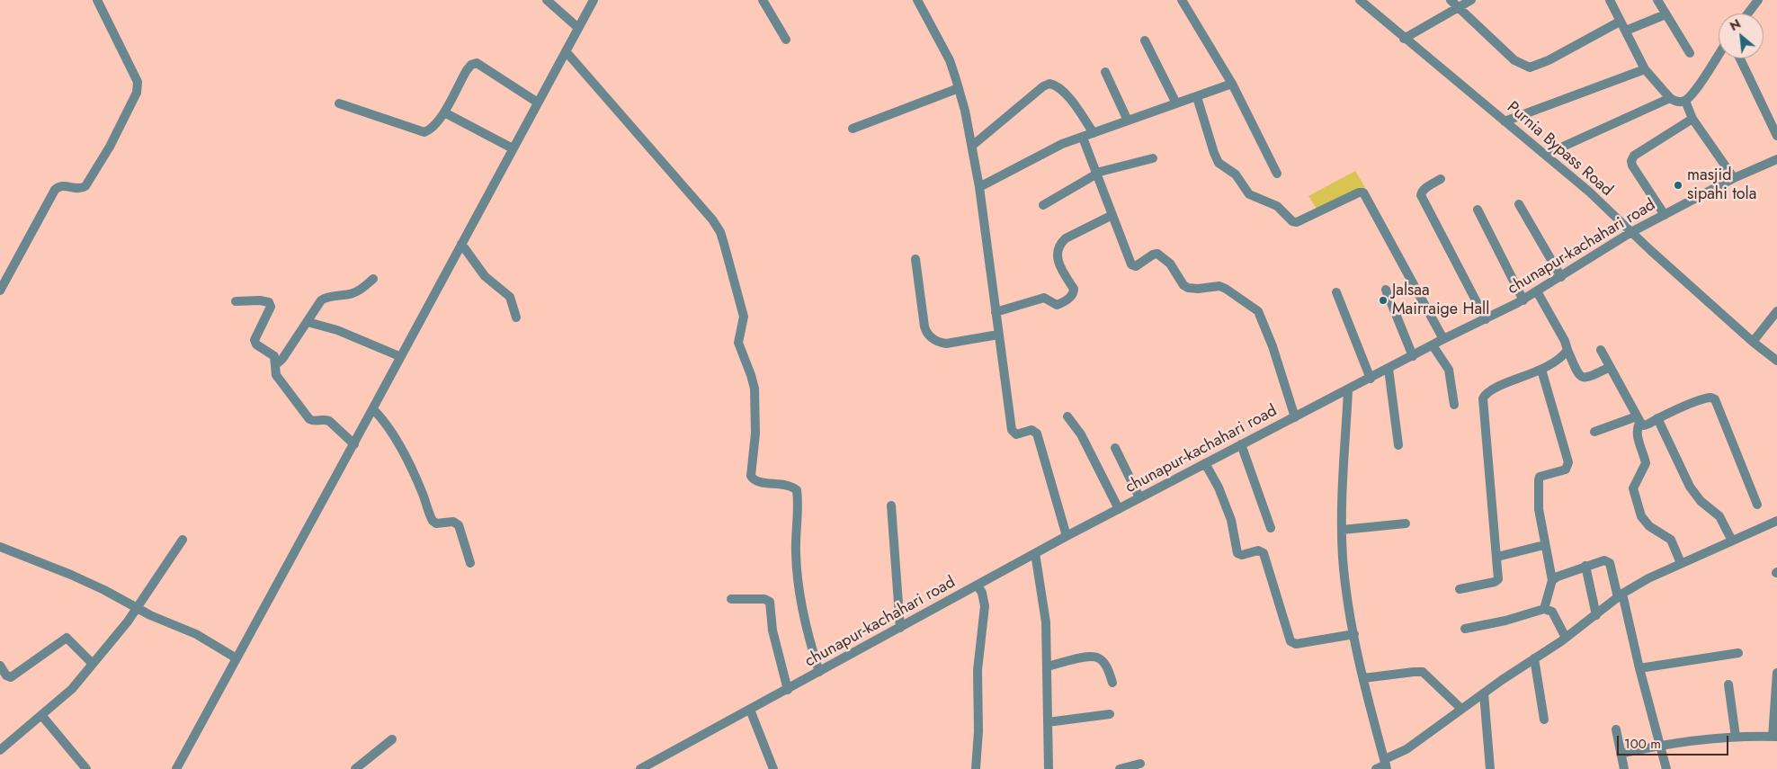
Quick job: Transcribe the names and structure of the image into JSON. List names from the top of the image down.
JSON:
{
  "streets": {
    "street": ["Purnia Bypass Road", "chunapur-kachahari road"]
  },
  "crossings": [
    ["Purnia Bypass Road", "chunapur-kachahari road"]
  ],
  "places": ["masjid sipahi tola", "Jalsaa Mairraige Hall"],
  "scale_bar": "100 m",
  "north": "top left"
}
